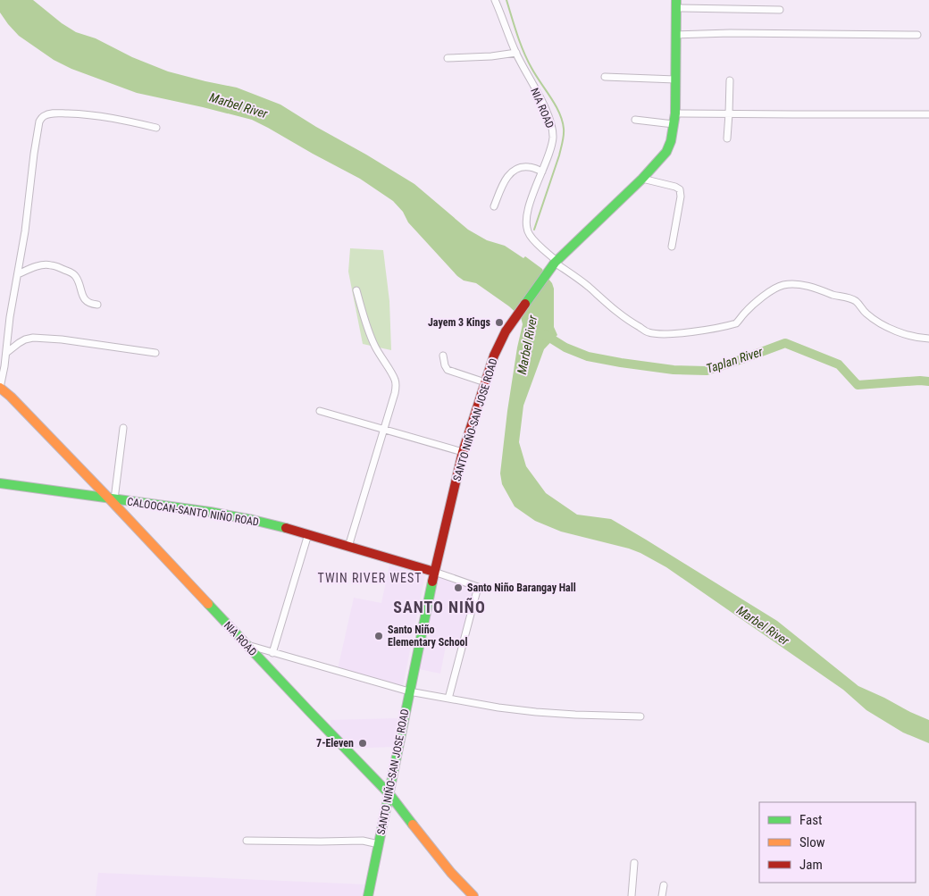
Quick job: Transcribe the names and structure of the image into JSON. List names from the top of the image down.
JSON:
{
  "streets": {
    "street": ["NIA ROAD", "SANTO NIÑO-SAN JOSE ROAD", "CALOOCAN-SANTO NIÑO ROAD"]
  },
  "crossings": [
    ["NIA ROAD", "SANTO NIÑO-SAN JOSE ROAD"],
    ["NIA ROAD", "CALOOCAN-SANTO NIÑO ROAD"],
    ["SANTO NIÑO-SAN JOSE ROAD", "CALOOCAN-SANTO NIÑO ROAD"]
  ],
  "districts": ["TWIN RIVER WEST", "SANTO NIÑO"],
  "water": ["Marbel River", "Taplan River"],
  "places": [
    "Jayem 3 Kings",
    "Santo Niño Barangay Hall",
    "Santo Niño Elementary School",
    "7-Eleven"
  ],
  "legend": ["Fast", "Slow", "Jam"]
}
